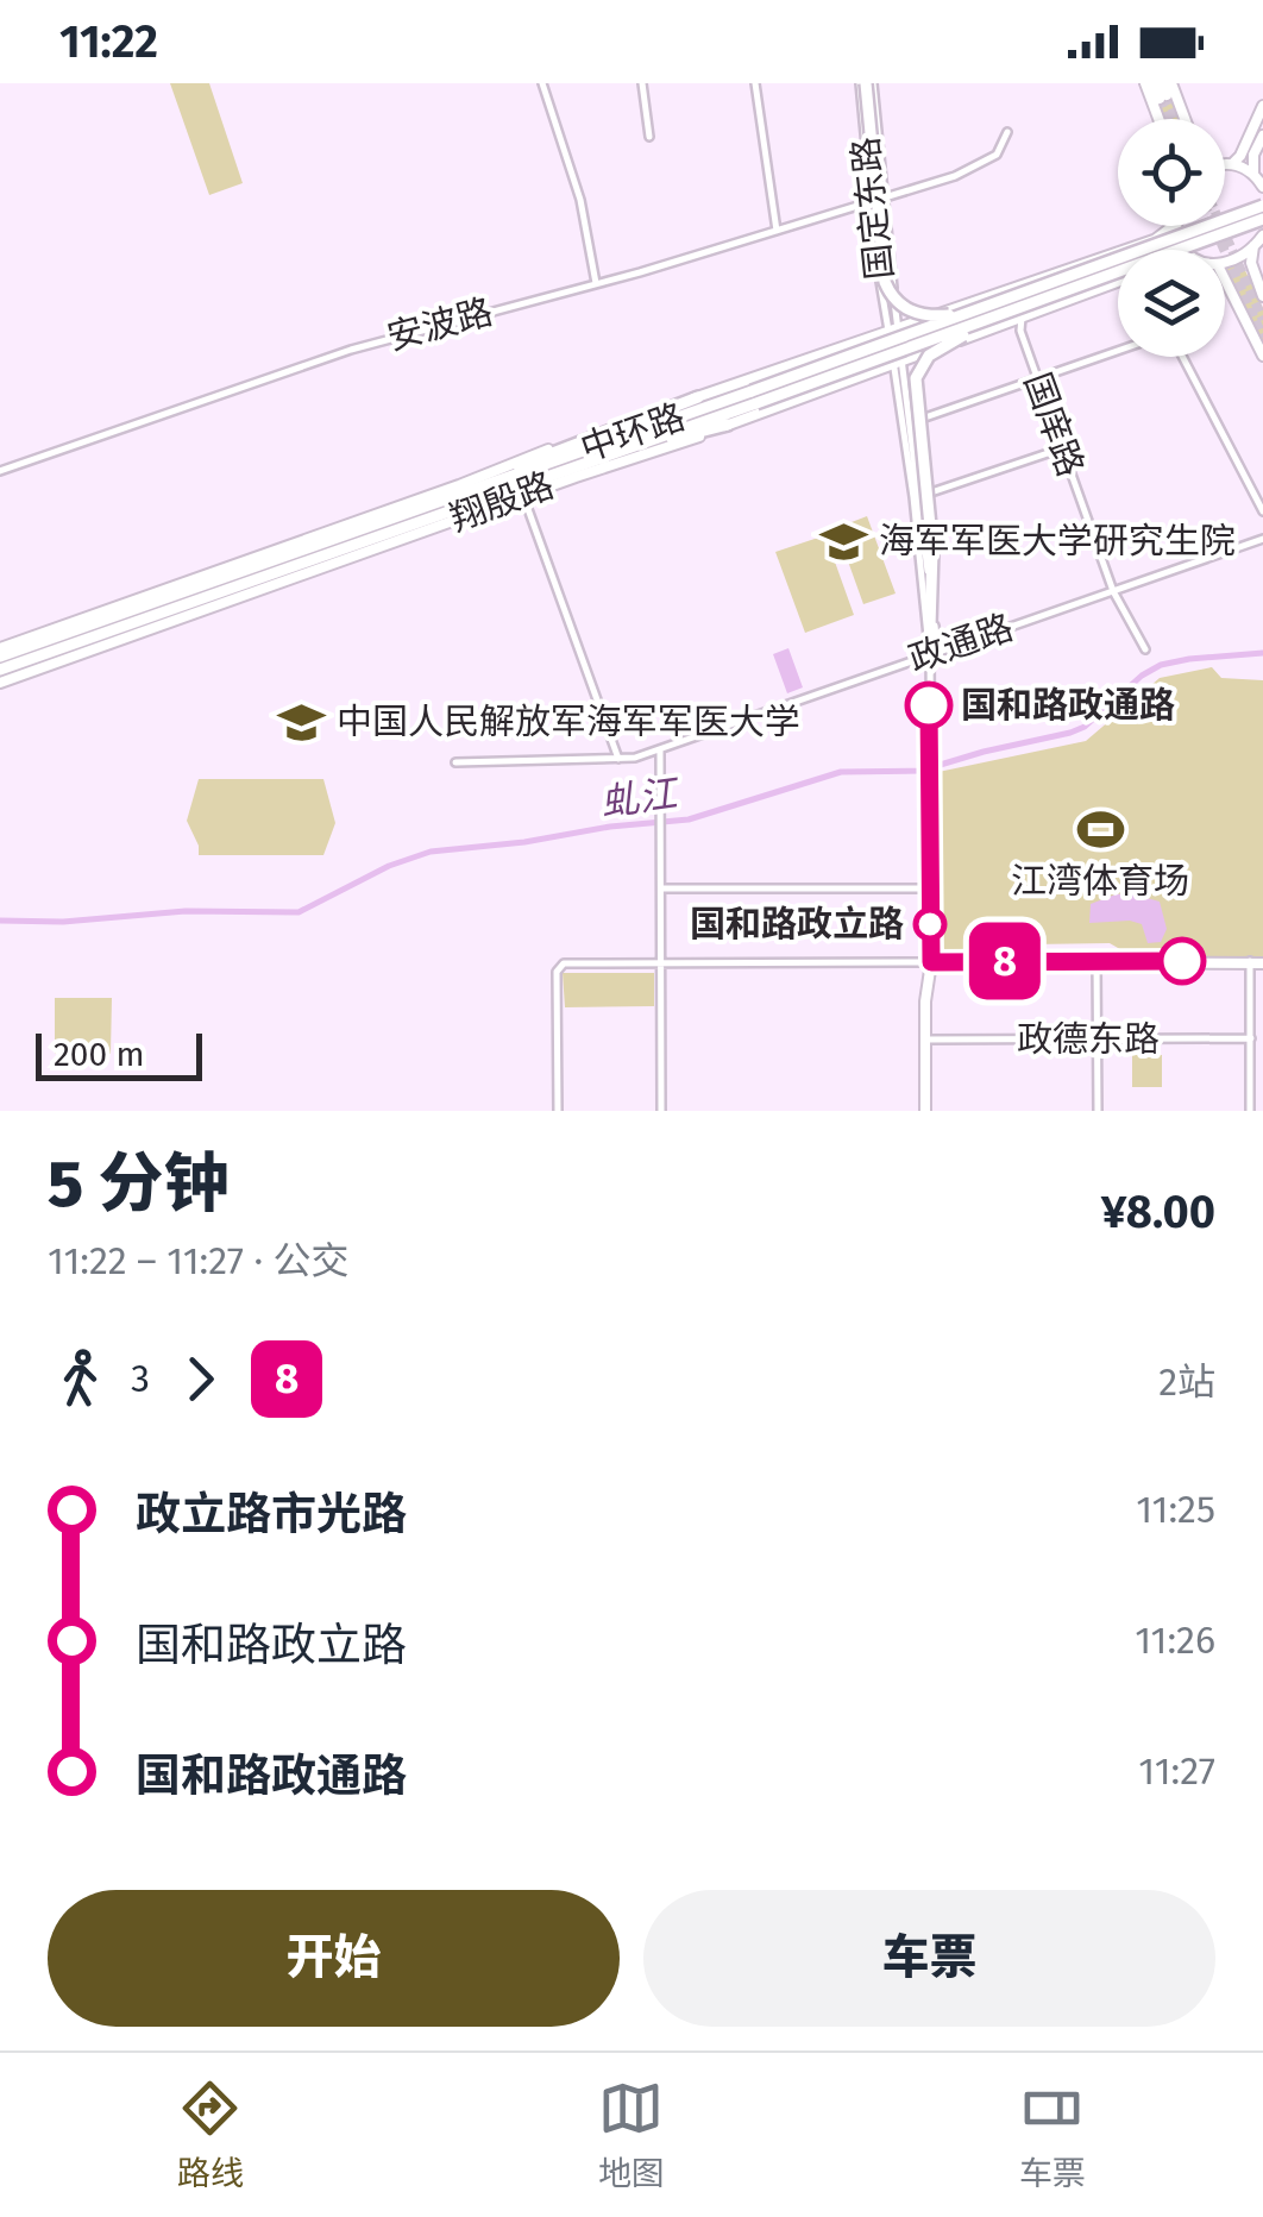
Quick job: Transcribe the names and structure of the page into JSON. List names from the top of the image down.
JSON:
{
  "streets": {
    "highway": ["中环路"],
    "main road": ["翔殷路"],
    "street": [
      "国定东路",
      "安波路",
      "国庠路",
      "政通路",
      "政德东路"
    ]
  },
  "crossings": [
    ["国定东路", "安波路"],
    ["国定东路", "翔殷路"],
    ["国庠路", "翔殷路"],
    ["国庠路", "政通路"],
    ["中环路", "翔殷路"]
  ],
  "water": ["虬江"],
  "places": {
    "school or university": ["海军军医大学研究生院", "中国人民解放军海军军医大学"],
    "other": ["国和路政通路", "国和路政立路"],
    "sports": ["江湾体育场"]
  },
  "lines": ["bus line 8"],
  "scale_bar": "200 m",
  "page": {
    "status": "11:22",
    "on_map": "8",
    "scale": "200 m",
    "heading": ["5 分钟", "11:22 – 11:27 · 公交", "¥8.00"],
    "legs": ["3", "8", "2站"],
    "list": [
      {
        "name": "政立路市光路",
        "value": "11:25"
      },
      {
        "name": "国和路政立路",
        "value": "11:26"
      },
      {
        "name": "国和路政通路",
        "value": "11:27"
      }
    ],
    "buttons": ["开始", "车票"],
    "tabs": ["路线", "地图", "车票"]
  }
}
